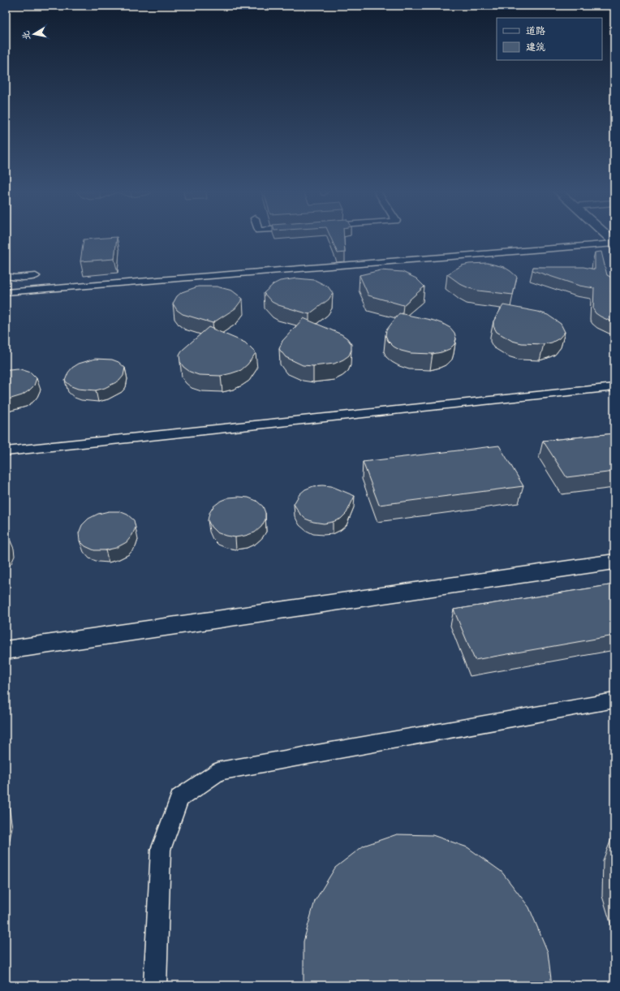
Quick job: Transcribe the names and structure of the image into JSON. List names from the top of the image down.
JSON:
{
  "legend": ["道路", "建筑"],
  "north": "left"
}
